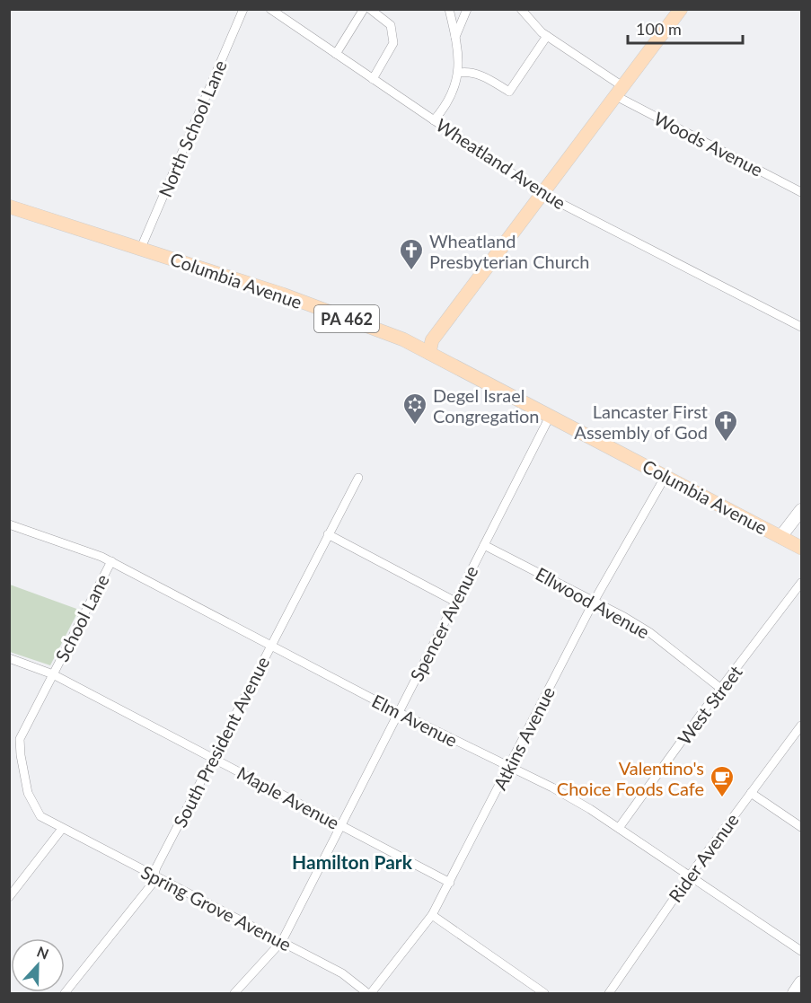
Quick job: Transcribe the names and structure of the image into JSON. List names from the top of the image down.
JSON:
{
  "streets": {
    "main road": ["Columbia Avenue", "PA 462"],
    "street": [
      "North School Lane",
      "Woods Avenue",
      "Wheatland Avenue",
      "Ellwood Avenue",
      "School Lane",
      "Spencer Avenue",
      "West Street",
      "Elm Avenue",
      "Atkins Avenue",
      "South President Avenue",
      "Maple Avenue",
      "Rider Avenue",
      "Spring Grove Avenue"
    ]
  },
  "crossings": [
    ["North School Lane", "Columbia Avenue"],
    ["Columbia Avenue", "Spencer Avenue"],
    ["Columbia Avenue", "Atkins Avenue"],
    ["Ellwood Avenue", "Spencer Avenue"],
    ["Ellwood Avenue", "West Street"],
    ["Ellwood Avenue", "Atkins Avenue"],
    ["School Lane", "Elm Avenue"],
    ["School Lane", "Maple Avenue"],
    ["School Lane", "Spring Grove Avenue"],
    ["Spencer Avenue", "Elm Avenue"],
    ["Spencer Avenue", "Maple Avenue"],
    ["Spencer Avenue", "Spring Grove Avenue"],
    ["West Street", "Elm Avenue"],
    ["Elm Avenue", "Atkins Avenue"],
    ["Elm Avenue", "South President Avenue"],
    ["Elm Avenue", "Rider Avenue"],
    ["Atkins Avenue", "Maple Avenue"],
    ["South President Avenue", "Maple Avenue"],
    ["South President Avenue", "Spring Grove Avenue"]
  ],
  "districts": ["Hamilton Park"],
  "places": {
    "church": ["Wheatland Presbyterian Church", "Lancaster First Assembly of God"],
    "synagogue": ["Degel Israel Congregation"],
    "cafe": ["Valentino's Choice Foods Cafe"]
  },
  "scale_bar": "100 m",
  "north": "top"
}
